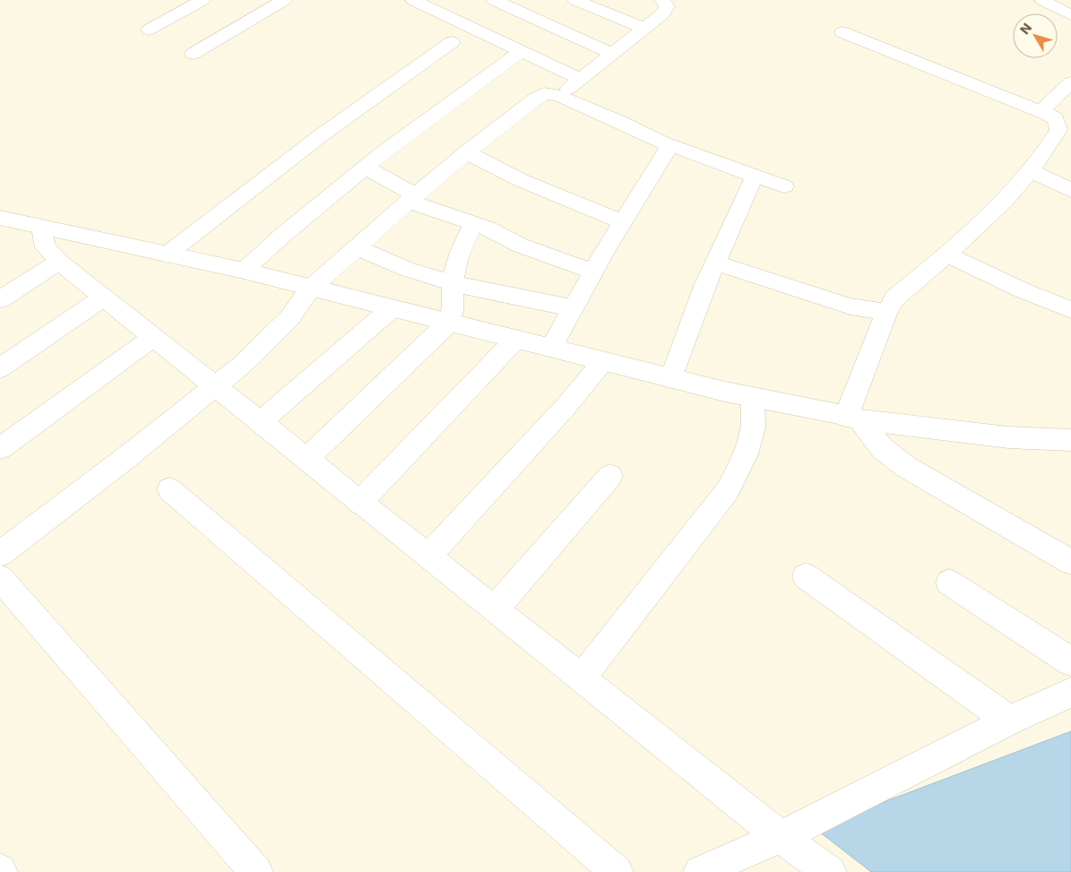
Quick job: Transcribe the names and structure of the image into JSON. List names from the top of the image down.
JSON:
{
  "north": "top left"
}
